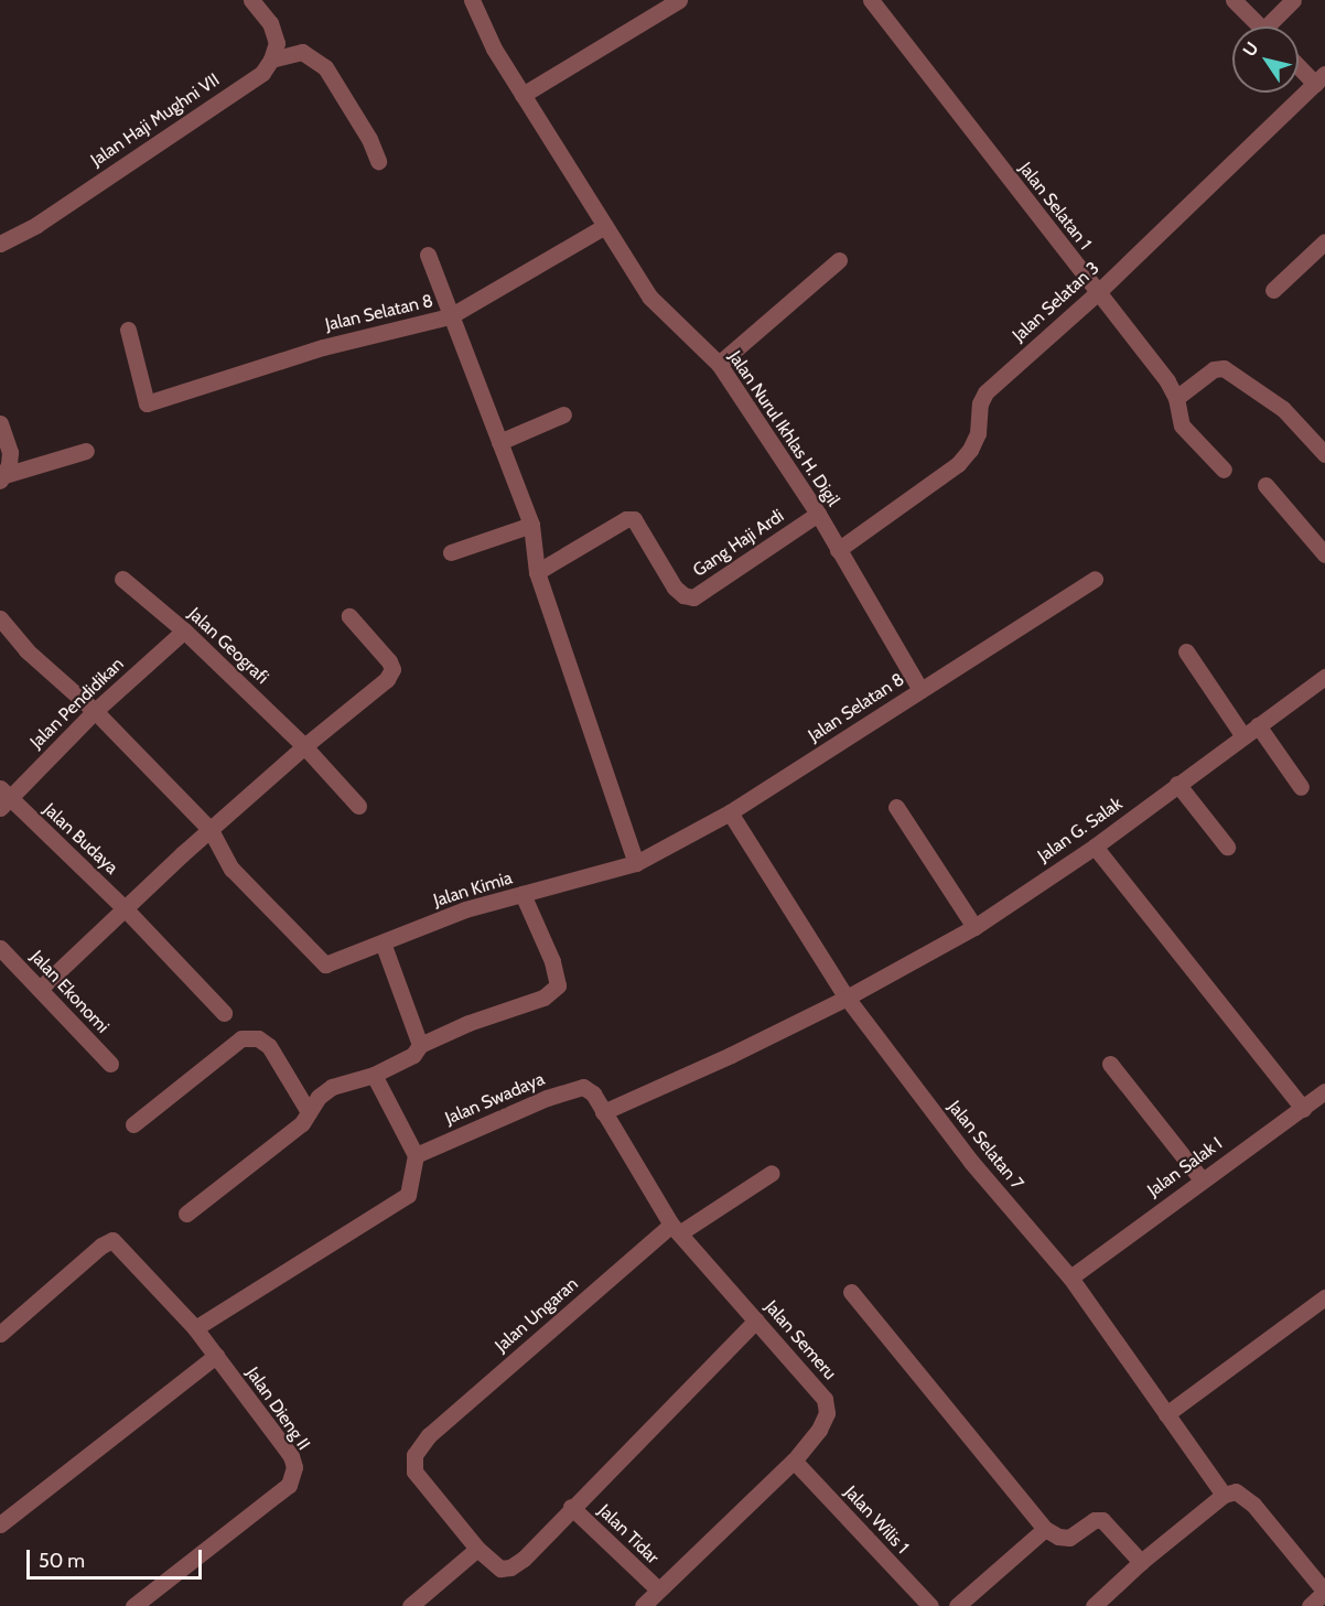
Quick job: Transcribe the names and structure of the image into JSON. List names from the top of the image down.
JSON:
{
  "streets": {
    "street": [
      "Jalan Haji Mughni VII",
      "Jalan Selatan 1",
      "Jalan Selatan 3",
      "Jalan Selatan 8",
      "Jalan Nurul Ikhlas H. Digil",
      "Gang Haji Ardi",
      "Jalan Geografi",
      "Jalan Pendidikan",
      "Jalan G. Salak",
      "Jalan Budaya",
      "Jalan Kimia",
      "Jalan Ekonomi",
      "Jalan Swadaya",
      "Jalan Selatan 7",
      "Jalan Salak I",
      "Jalan Ungaran",
      "Jalan Semeru",
      "Jalan Dieng II",
      "Jalan Wilis 1",
      "Jalan Tidar"
    ]
  },
  "crossings": [
    ["Jalan Selatan 1", "Jalan Selatan 3"],
    ["Jalan Selatan 3", "Jalan Nurul Ikhlas H. Digil"],
    ["Jalan Selatan 8", "Jalan Nurul Ikhlas H. Digil"],
    ["Jalan Selatan 8", "Jalan Kimia"],
    ["Jalan Selatan 8", "Jalan Selatan 7"],
    ["Jalan Nurul Ikhlas H. Digil", "Gang Haji Ardi"],
    ["Jalan Geografi", "Jalan Pendidikan"],
    ["Jalan Pendidikan", "Jalan Budaya"],
    ["Jalan G. Salak", "Jalan Selatan 7"],
    ["Jalan Swadaya", "Jalan Semeru"],
    ["Jalan Selatan 7", "Jalan Salak I"],
    ["Jalan Ungaran", "Jalan Semeru"],
    ["Jalan Semeru", "Jalan Wilis 1"],
    ["Jalan Semeru", "Jalan Tidar"]
  ],
  "scale_bar": "50 m",
  "north": "top left"
}
